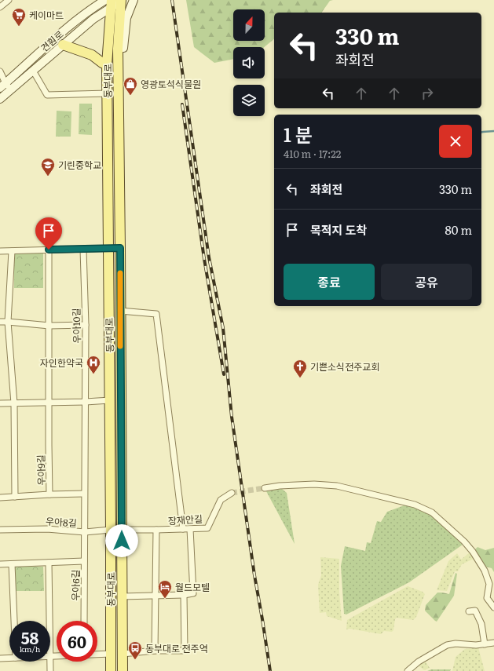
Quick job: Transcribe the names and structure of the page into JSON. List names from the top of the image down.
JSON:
{
  "streets": {
    "main road": ["동부대로"],
    "street": [
      "견훤로",
      "우아10길",
      "우아9길",
      "장재안길",
      "우아8길",
      "우아6길"
    ]
  },
  "crossings": [
    ["견훤로", "동부대로"],
    ["동부대로", "장재안길"],
    ["동부대로", "우아8길"],
    ["우아10길", "우아9길"],
    ["우아10길", "우아8길"],
    ["우아10길", "우아6길"],
    ["장재안길", "우아8길"]
  ],
  "places": {
    "supermarket": ["케이마트"],
    "shop": ["영광토석식물원"],
    "school or university": ["기린중학교"],
    "hospital": ["자인한약국"],
    "church": ["기쁜소식전주교회"],
    "hotel": ["월드모텔"],
    "bus stop": ["동부대로 전주역"]
  },
  "north": "top",
  "page": {
    "turn": ["330 m", "좌회전"],
    "heading": ["1 분", "410 m · 17:22"],
    "list": [
      {
        "name": "좌회전",
        "value": "330 m"
      },
      {
        "name": "목적지 도착",
        "value": "80 m"
      }
    ],
    "buttons": ["종료", "공유"],
    "speed": "58 km/h",
    "limit": "60"
  }
}
